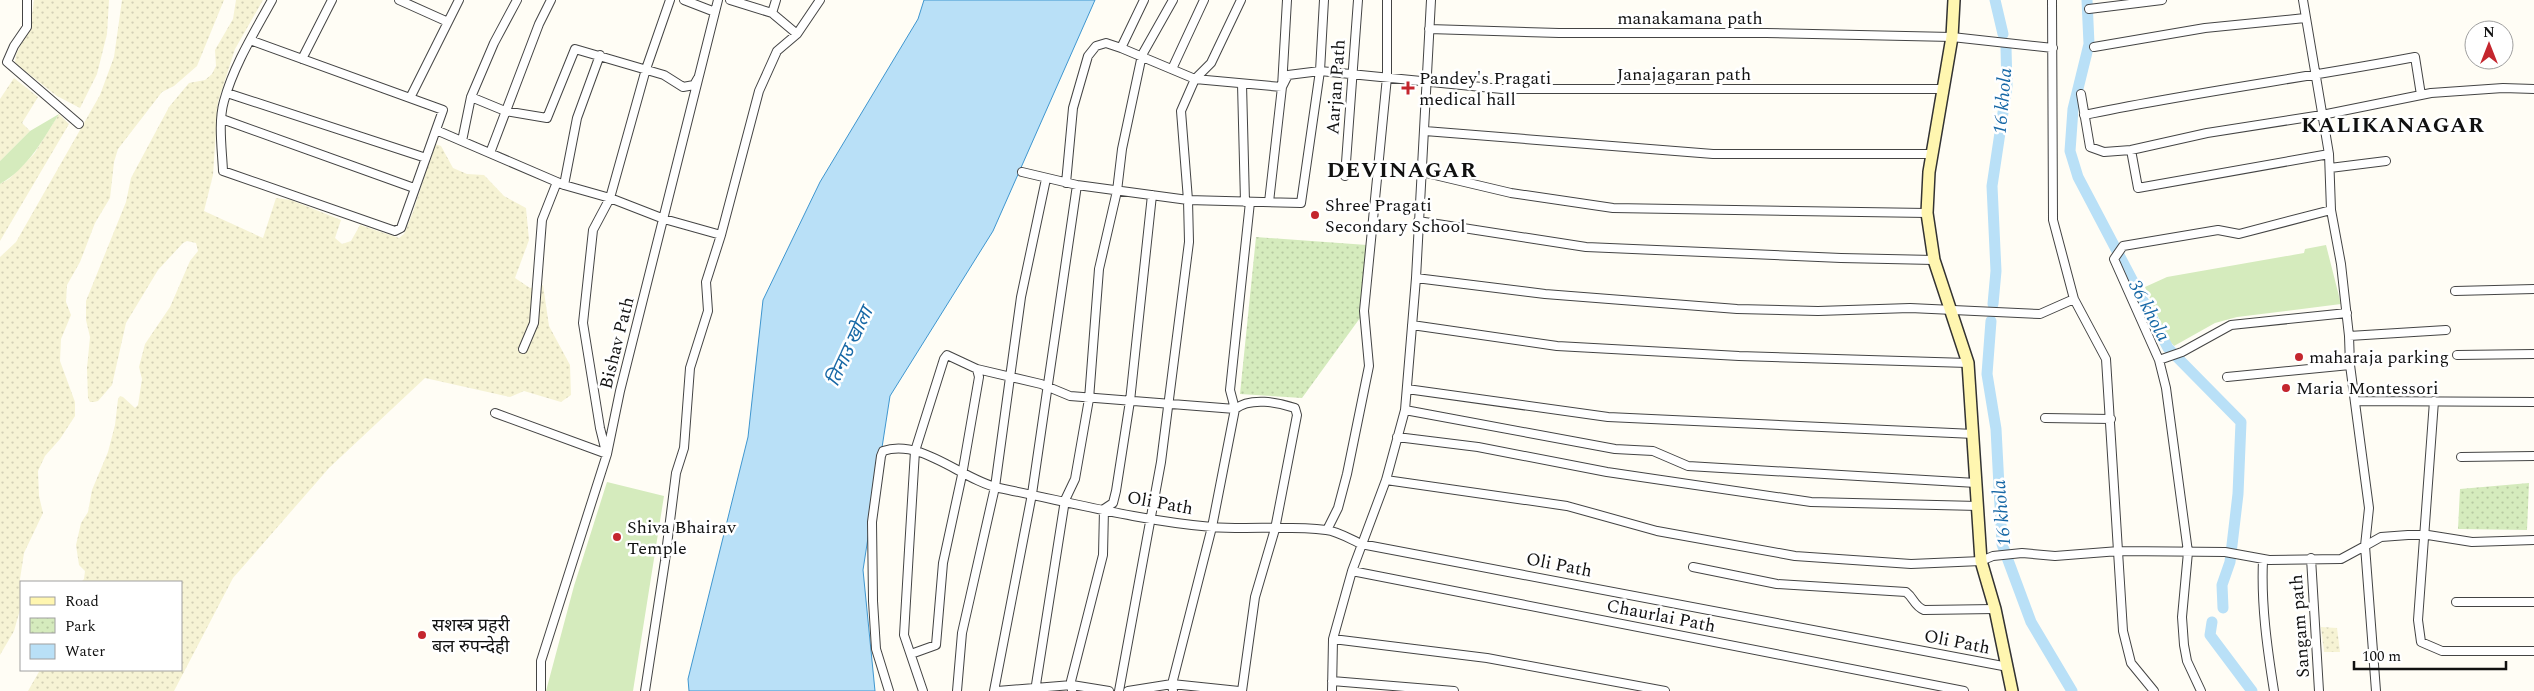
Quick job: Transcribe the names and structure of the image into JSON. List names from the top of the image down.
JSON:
{
  "streets": {
    "street": [
      "manakamana path",
      "Janajagaran path",
      "Aarjan Path",
      "Bishav Path",
      "Oli Path",
      "Chaurlai Path",
      "Sangam path"
    ]
  },
  "crossings": [
    ["Janajagaran path", "Aarjan Path"]
  ],
  "districts": ["KALIKANAGAR", "DEVINAGAR"],
  "water": ["16 khola", "36 khola", "तिनाउ खोला"],
  "places": {
    "health": ["Pandey's Pragati medical hall"],
    "other": [
      "Shree Pragati Secondary School",
      "maharaja parking",
      "Maria Montessori",
      "Shiva Bhairav Temple",
      "सशस्त्र प्रहरी बल रुपन्देही"
    ]
  },
  "legend": ["Road", "Park", "Water"],
  "scale_bar": "100 m",
  "north": "top"
}
